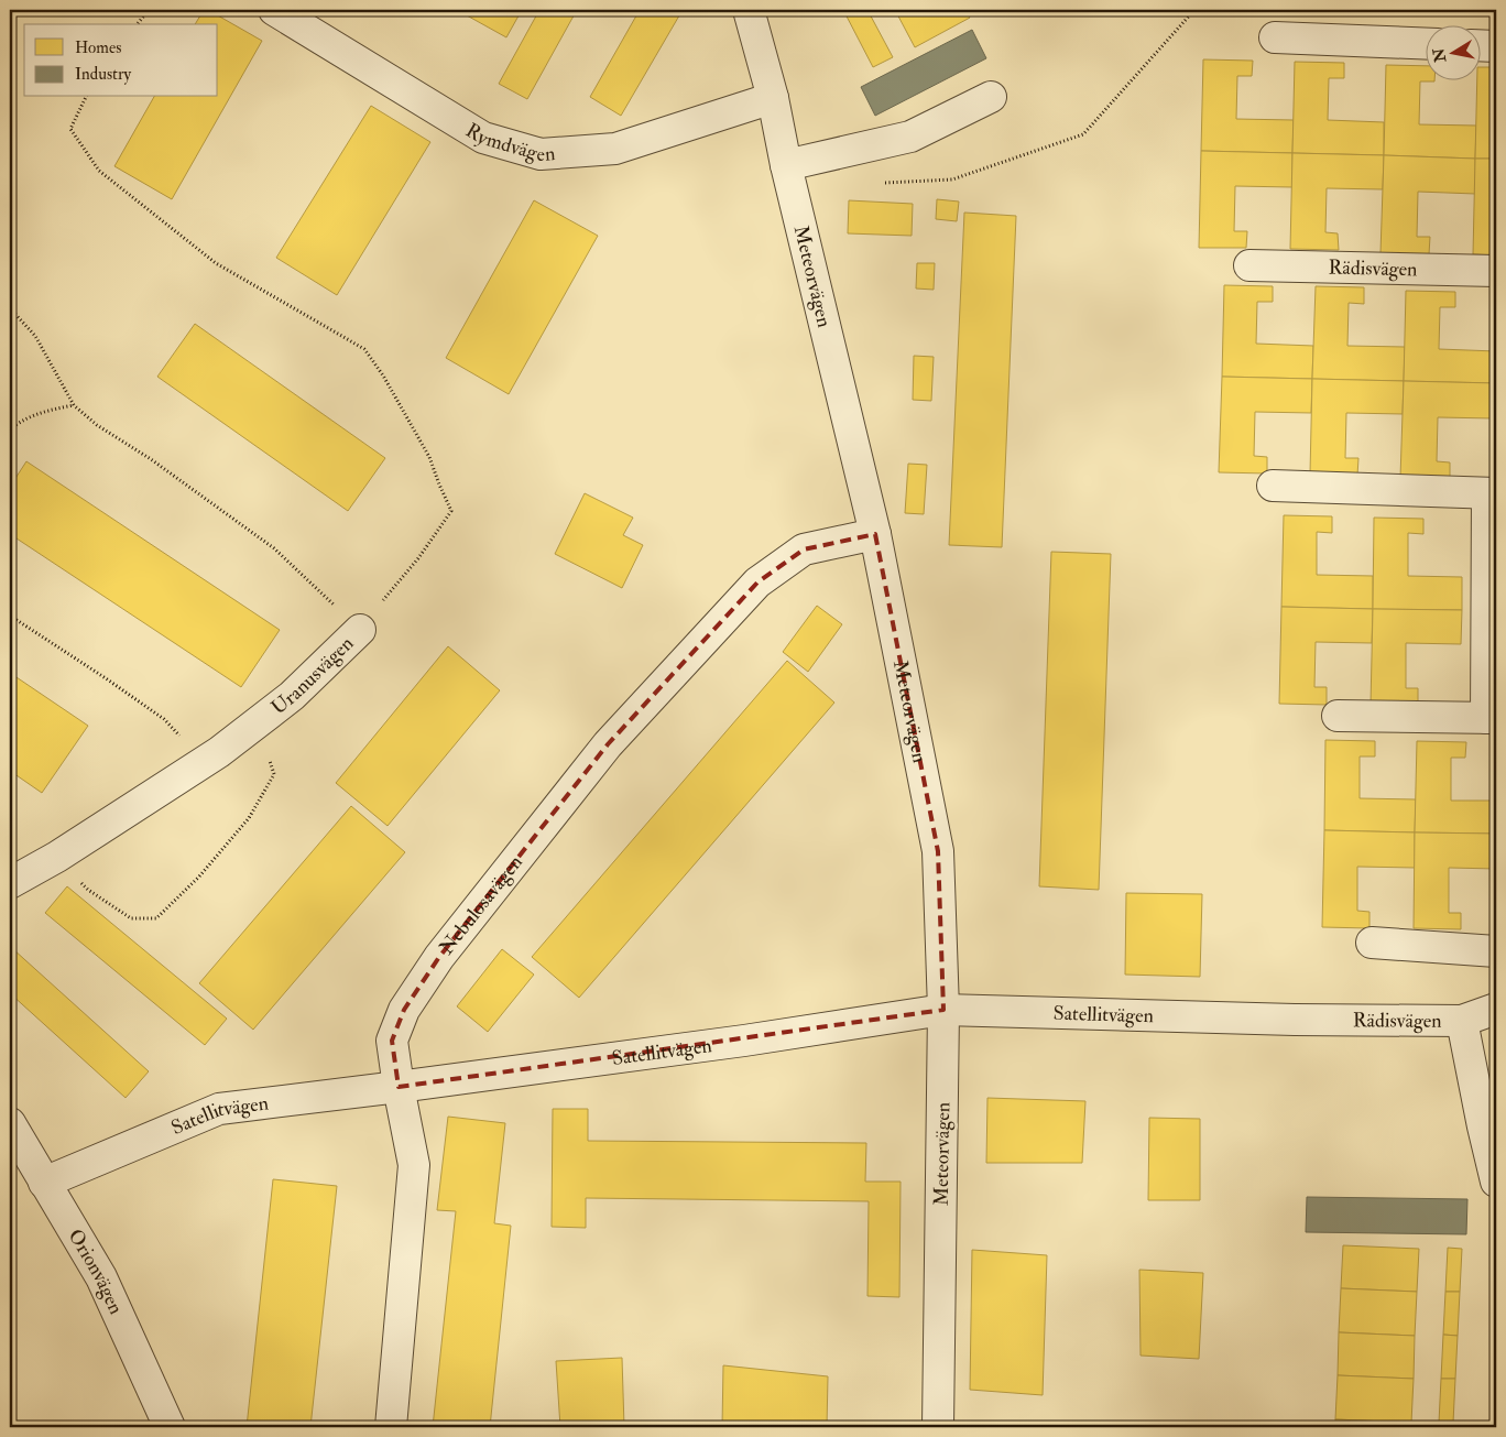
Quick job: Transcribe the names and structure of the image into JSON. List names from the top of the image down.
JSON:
{
  "streets": {
    "street": [
      "Rymdvägen",
      "Rädisvägen",
      "Meteorvägen",
      "Uranusvägen",
      "Nebulosavägen",
      "Satellitvägen",
      "Orionvägen"
    ]
  },
  "crossings": [
    ["Rymdvägen", "Meteorvägen"],
    ["Rädisvägen", "Satellitvägen"],
    ["Meteorvägen", "Nebulosavägen"],
    ["Meteorvägen", "Satellitvägen"],
    ["Nebulosavägen", "Satellitvägen"],
    ["Satellitvägen", "Orionvägen"]
  ],
  "legend": ["Homes", "Industry"],
  "north": "left"
}
